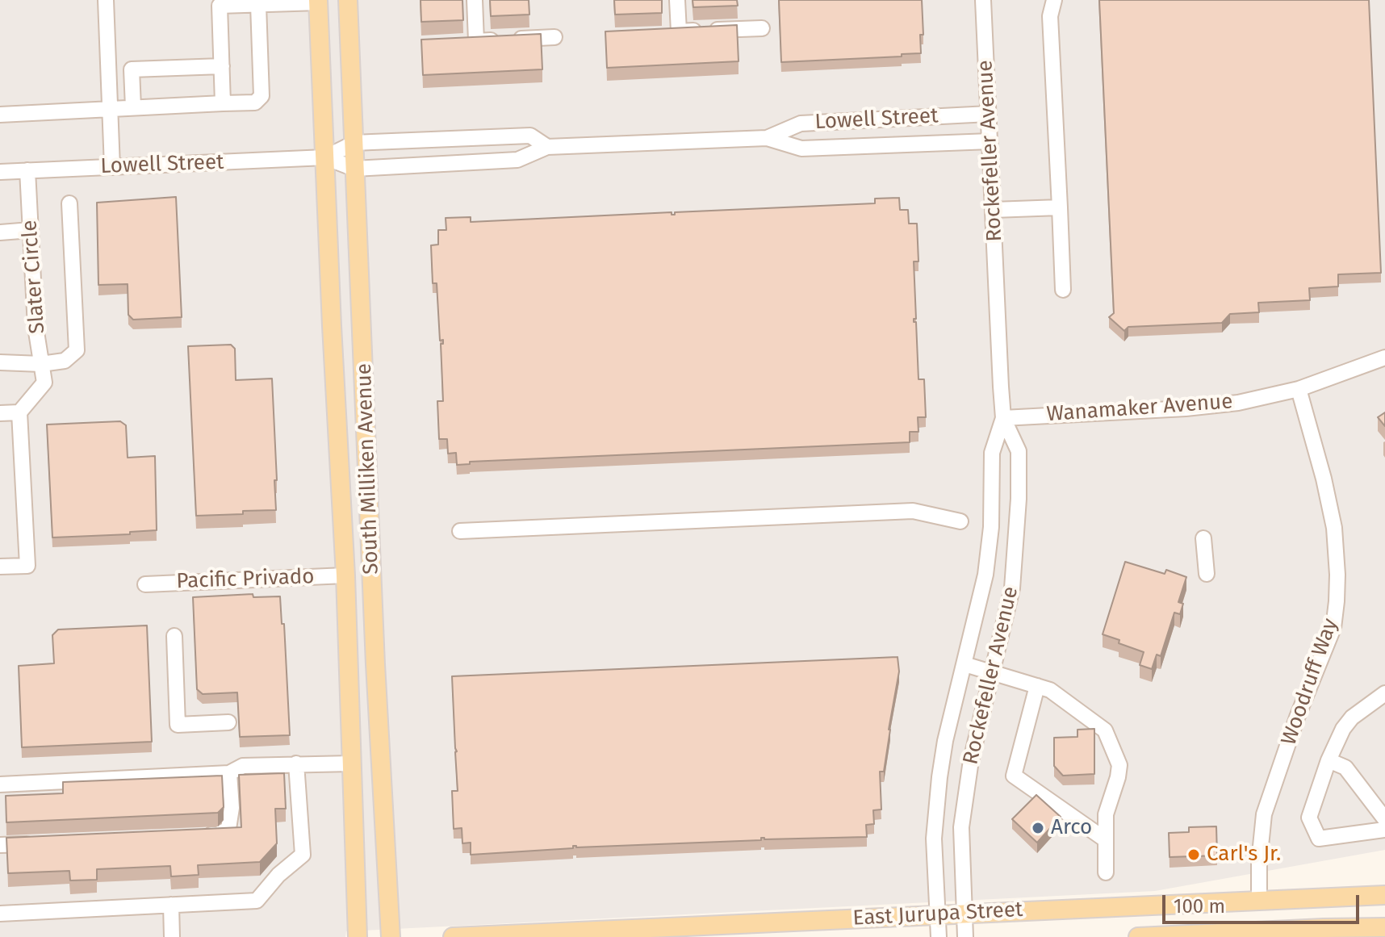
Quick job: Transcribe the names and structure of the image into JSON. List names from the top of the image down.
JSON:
{
  "streets": {
    "main road": ["South Milliken Avenue", "East Jurupa Street"],
    "street": [
      "Lowell Street",
      "Rockefeller Avenue",
      "Slater Circle",
      "Wanamaker Avenue",
      "Pacific Privado",
      "Woodruff Way"
    ]
  },
  "crossings": [
    ["Lowell Street", "Rockefeller Avenue"],
    ["Lowell Street", "Slater Circle"],
    ["Lowell Street", "South Milliken Avenue"],
    ["Rockefeller Avenue", "Wanamaker Avenue"],
    ["Rockefeller Avenue", "East Jurupa Street"],
    ["Wanamaker Avenue", "Woodruff Way"],
    ["South Milliken Avenue", "Pacific Privado"],
    ["Woodruff Way", "East Jurupa Street"]
  ],
  "places": ["Arco", "Carl's Jr."],
  "scale_bar": "100 m"
}
